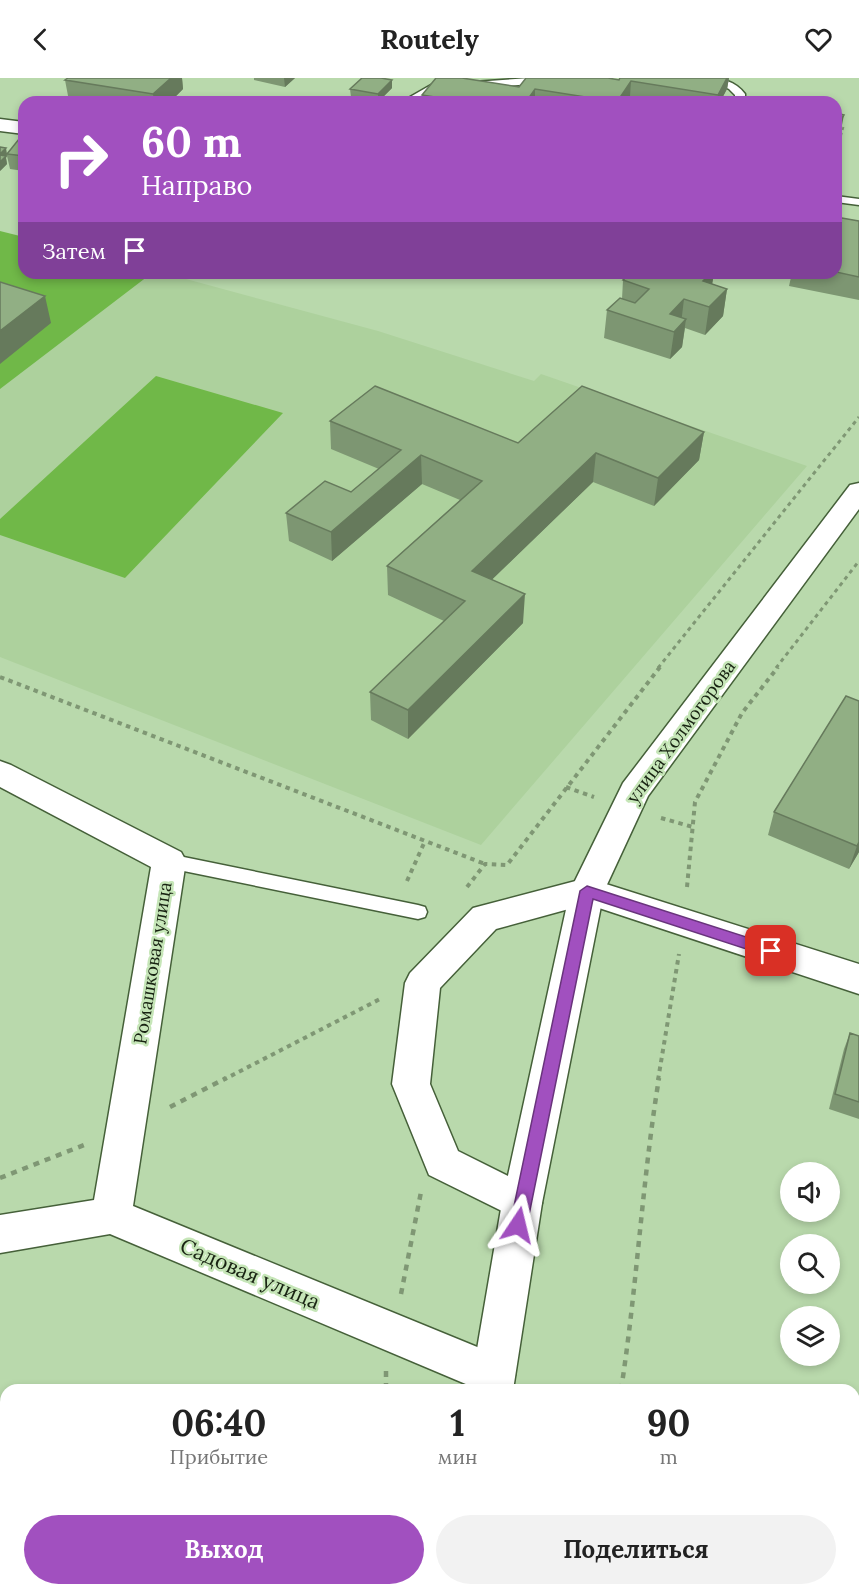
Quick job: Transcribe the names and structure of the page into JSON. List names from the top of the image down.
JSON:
{
  "streets": {
    "street": ["улица Холмогорова", "Ромашковая улица", "Садовая улица"]
  },
  "crossings": [
    ["улица Холмогорова", "Садовая улица"],
    ["Ромашковая улица", "Садовая улица"]
  ],
  "page": {
    "header": "Routely",
    "turn": ["60 m", "Направо"],
    "then": "Затем",
    "eta": [
      "06:40",
      "Прибытие",
      "1",
      "мин",
      "90",
      "m"
    ],
    "buttons": ["Выход", "Поделиться"]
  }
}
